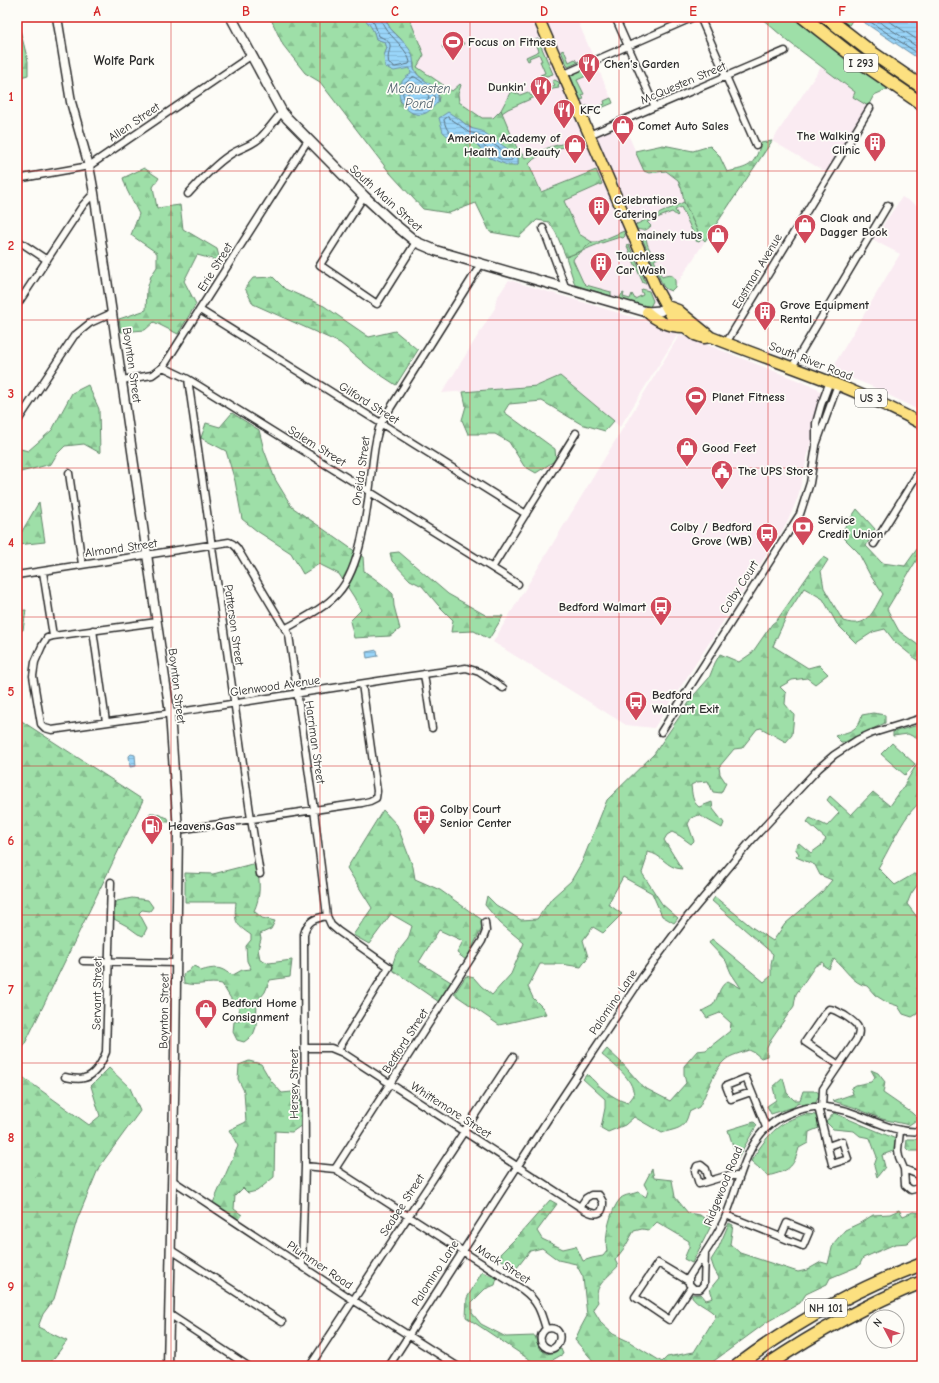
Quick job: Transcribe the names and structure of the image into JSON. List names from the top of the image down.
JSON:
{
  "streets": {
    "highway": ["I 293", "NH 101"],
    "main road": ["South Main Street", "South River Road", "US 3"],
    "street": [
      "McQuesten Street",
      "Allen Street",
      "Erie Street",
      "Eastman Avenue",
      "Boynton Street",
      "Gilford Street",
      "Salem Street",
      "Oneida Street",
      "Almond Street",
      "Colby Court",
      "Patterson Street",
      "Glenwood Avenue",
      "Harriman Street",
      "Servant Street",
      "Palomino Lane",
      "Bedford Street",
      "Hersey Street",
      "Whittemore Street",
      "Ridgewood Road",
      "Seabee Street",
      "Mack Street",
      "Plummer Road"
    ]
  },
  "crossings": [
    ["McQuesten Street", "US 3"],
    ["Allen Street", "South Main Street"],
    ["Allen Street", "Boynton Street"],
    ["South Main Street", "Erie Street"],
    ["South Main Street", "South River Road"],
    ["South Main Street", "US 3"],
    ["South Main Street", "Oneida Street"],
    ["Erie Street", "Gilford Street"],
    ["Erie Street", "Salem Street"],
    ["Eastman Avenue", "South River Road"],
    ["South River Road", "US 3"],
    ["South River Road", "Colby Court"],
    ["Boynton Street", "Almond Street"],
    ["Boynton Street", "Glenwood Avenue"],
    ["Boynton Street", "Plummer Road"],
    ["Gilford Street", "Oneida Street"],
    ["Salem Street", "Oneida Street"],
    ["Salem Street", "Patterson Street"],
    ["Oneida Street", "Harriman Street"],
    ["Almond Street", "Patterson Street"],
    ["Almond Street", "Harriman Street"],
    ["Patterson Street", "Glenwood Avenue"],
    ["Glenwood Avenue", "Harriman Street"],
    ["Harriman Street", "Hersey Street"],
    ["Palomino Lane", "Whittemore Street"],
    ["Palomino Lane", "Mack Street"],
    ["Palomino Lane", "Plummer Road"],
    ["Bedford Street", "Whittemore Street"],
    ["Bedford Street", "Mack Street"],
    ["Hersey Street", "Whittemore Street"],
    ["Hersey Street", "Mack Street"],
    ["Hersey Street", "Plummer Road"],
    ["Whittemore Street", "Seabee Street"],
    ["Seabee Street", "Mack Street"],
    ["Seabee Street", "Plummer Road"]
  ],
  "districts": ["Wolfe Park"],
  "water": ["McQuesten Pond"],
  "places": {
    "sports": ["Focus on Fitness", "Planet Fitness"],
    "restaurant": ["Chen's Garden", "Dunkin'", "KFC"],
    "shop": [
      "Comet Auto Sales",
      "American Academy of Health and Beauty",
      "Cloak and Dagger Book",
      "mainely tubs",
      "Good Feet",
      "Bedford Home Consignment"
    ],
    "building": [
      "The Walking Clinic",
      "Celebrations Catering",
      "Touchless Car Wash",
      "Grove Equipment Rental"
    ],
    "public building": ["The UPS Store"],
    "bank": ["Service Credit Union"],
    "bus stop": [
      "Colby / Bedford Grove (WB)",
      "Bedford Walmart",
      "Bedford Walmart Exit",
      "Colby Court Senior Center"
    ],
    "fuel station": ["Heavens Gas"]
  },
  "north": "top left",
  "grid": {
    "columns": [
      "A",
      "B",
      "C",
      "D",
      "E",
      "F"
    ],
    "rows": [
      "1",
      "2",
      "3",
      "4",
      "5",
      "6",
      "7",
      "8",
      "9"
    ]
  }
}
